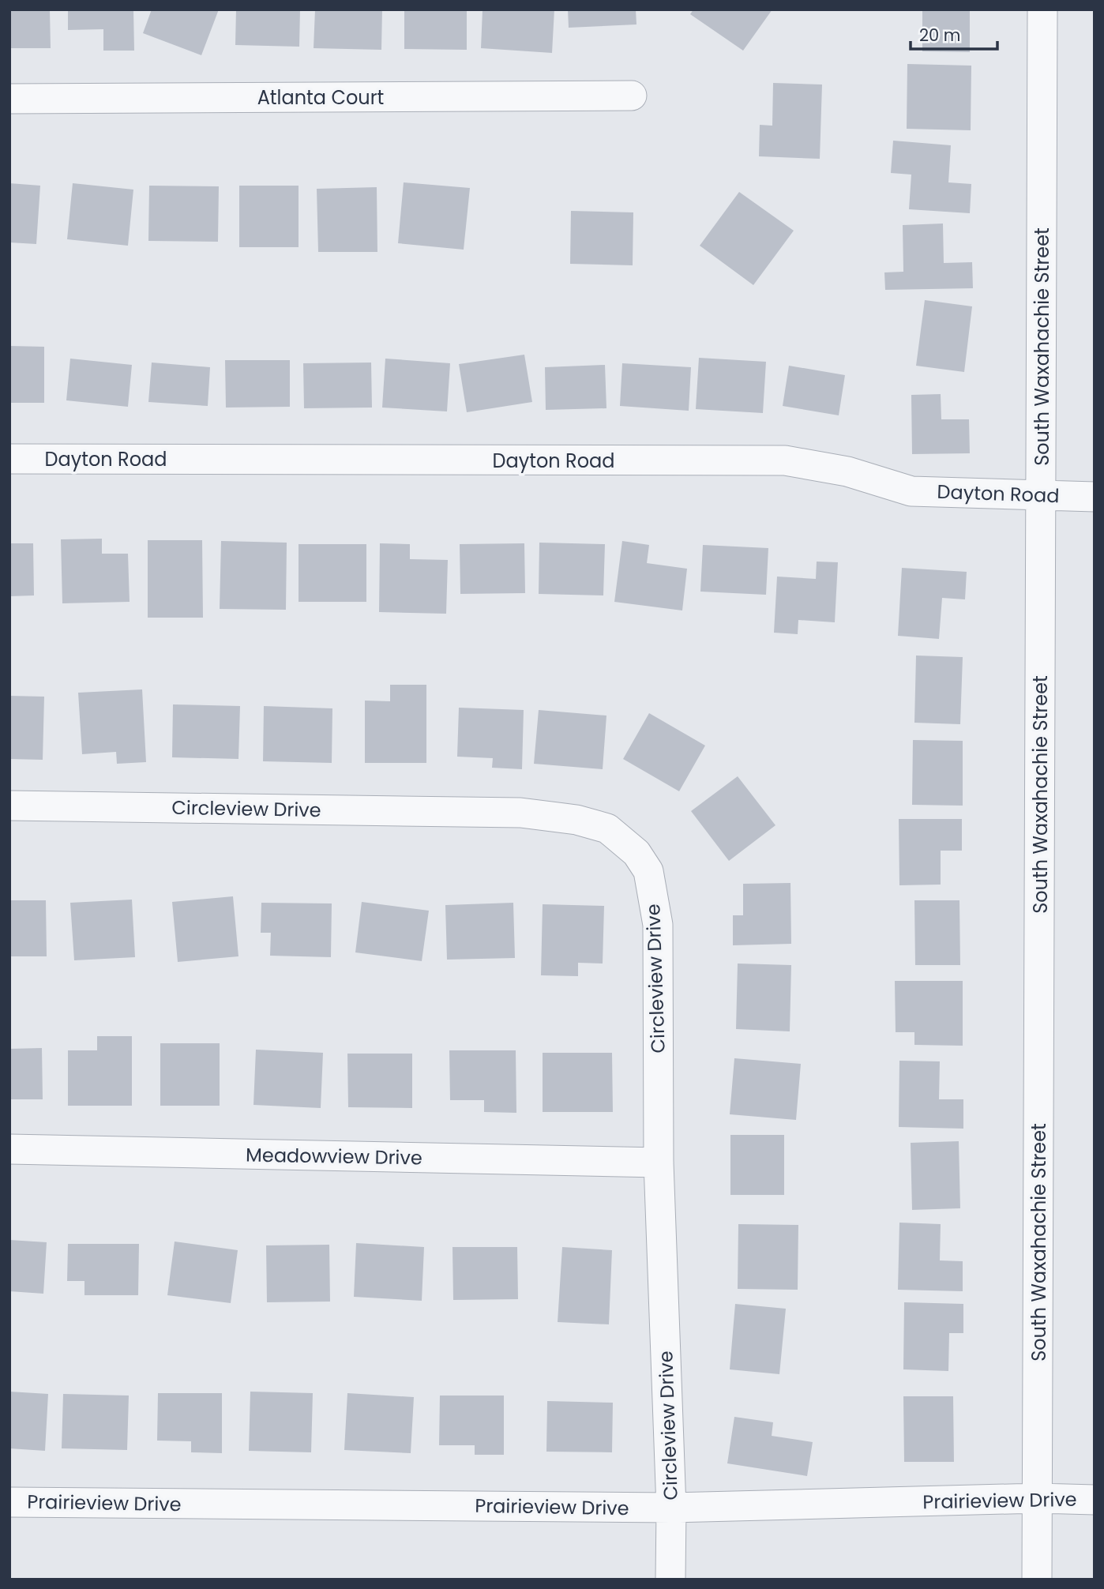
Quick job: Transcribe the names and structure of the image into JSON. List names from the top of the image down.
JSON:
{
  "streets": {
    "street": [
      "Atlanta Court",
      "South Waxahachie Street",
      "Dayton Road",
      "Circleview Drive",
      "Meadowview Drive",
      "Prairieview Drive"
    ]
  },
  "crossings": [
    ["South Waxahachie Street", "Dayton Road"],
    ["South Waxahachie Street", "Prairieview Drive"],
    ["Circleview Drive", "Meadowview Drive"],
    ["Circleview Drive", "Prairieview Drive"]
  ],
  "scale_bar": "20 m"
}
